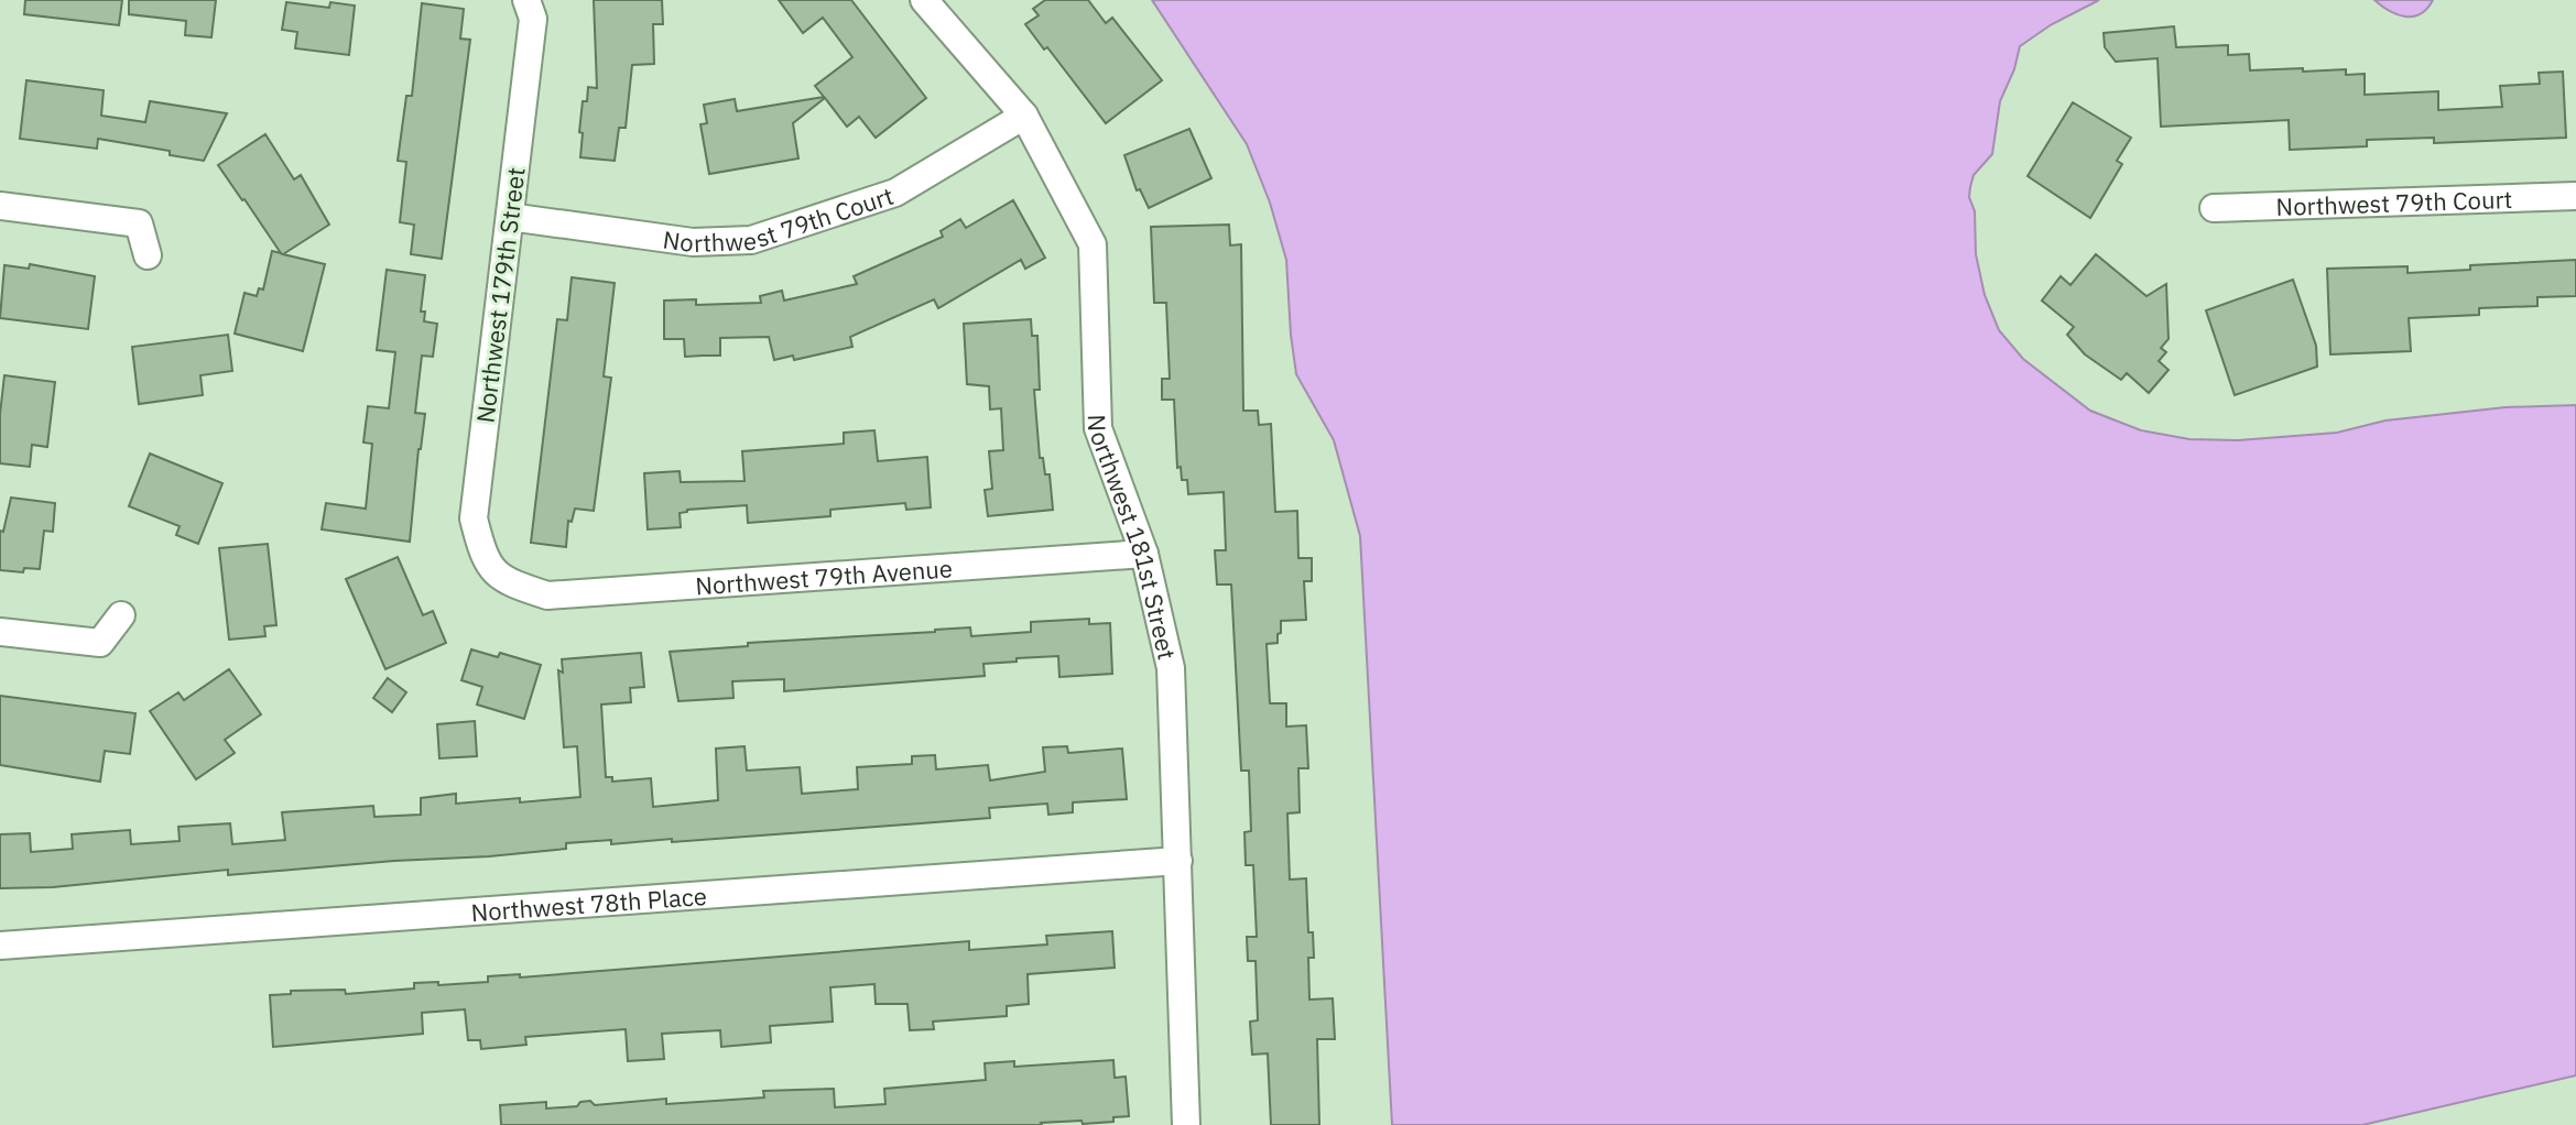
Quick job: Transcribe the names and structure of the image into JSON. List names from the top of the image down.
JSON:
{
  "streets": {
    "street": [
      "Northwest 79th Court",
      "Northwest 179th Street",
      "Northwest 181st Street",
      "Northwest 79th Avenue",
      "Northwest 78th Place"
    ]
  },
  "crossings": [
    ["Northwest 79th Court", "Northwest 179th Street"],
    ["Northwest 79th Court", "Northwest 181st Street"],
    ["Northwest 179th Street", "Northwest 79th Avenue"],
    ["Northwest 181st Street", "Northwest 79th Avenue"],
    ["Northwest 181st Street", "Northwest 78th Place"]
  ]
}
